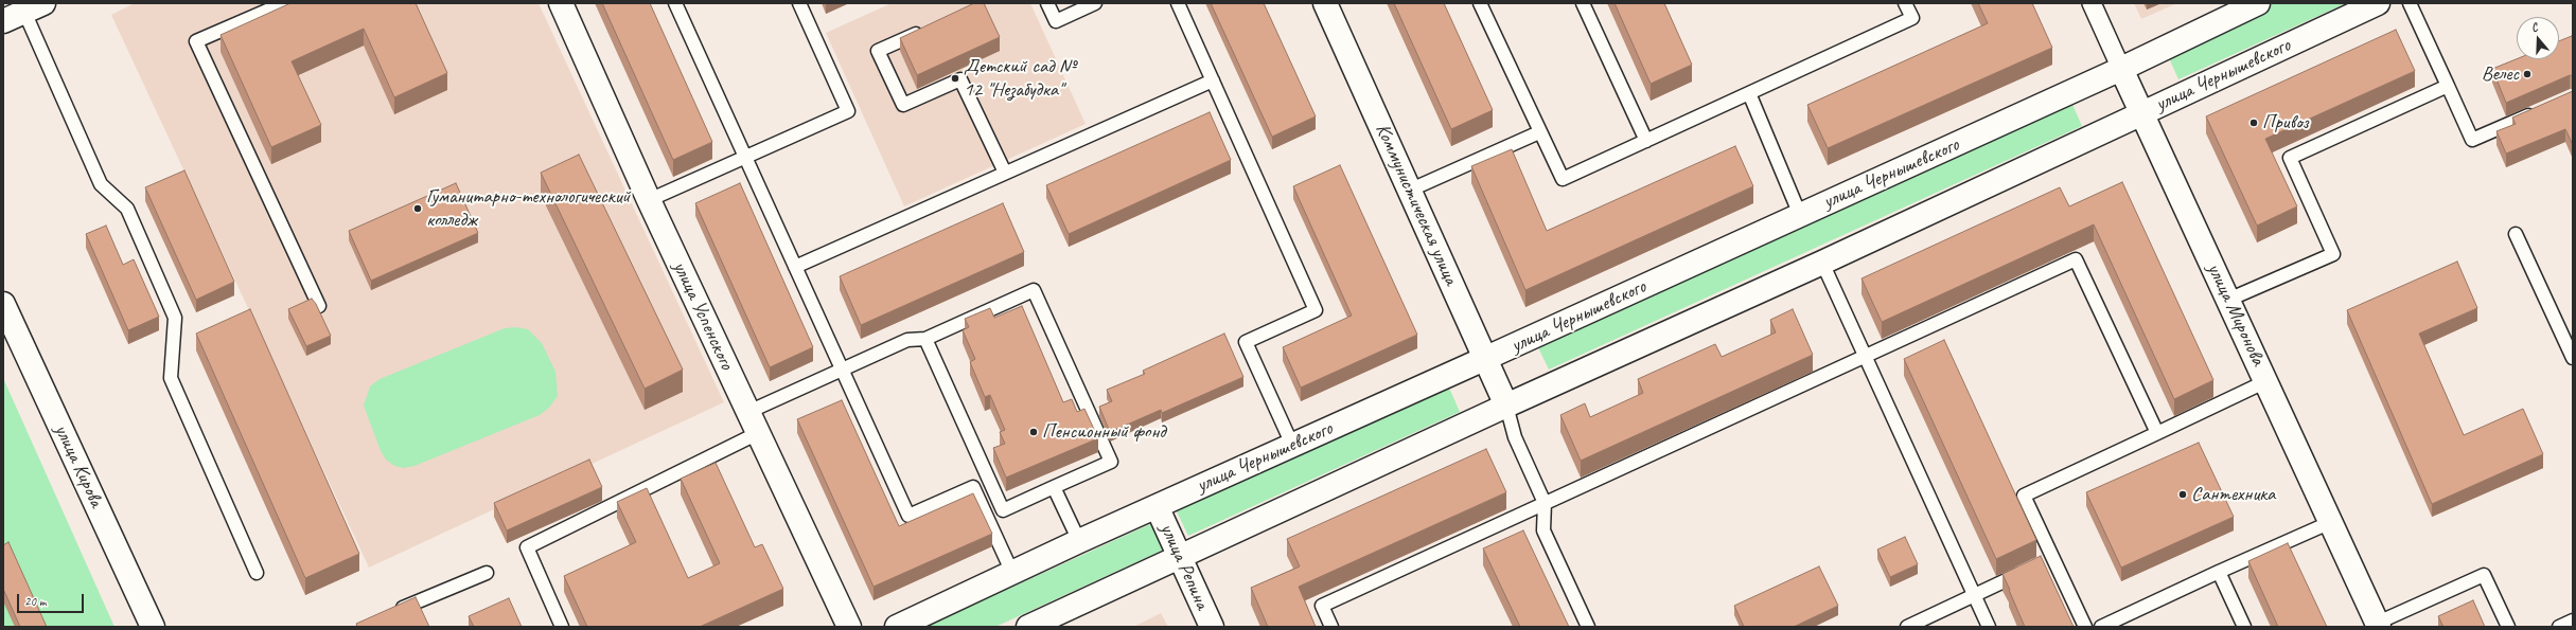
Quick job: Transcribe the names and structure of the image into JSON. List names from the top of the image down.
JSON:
{
  "streets": {
    "main road": [
      "улица Чернышевского",
      "Коммунистическая улица",
      "улица Миронова",
      "улица Успенского",
      "улица Кирова",
      "улица Репина"
    ]
  },
  "crossings": [
    ["улица Чернышевского", "Коммунистическая улица"],
    ["улица Чернышевского", "улица Миронова"],
    ["улица Чернышевского", "улица Репина"]
  ],
  "places": [
    "Велес",
    "Детский сад № 12 \"Незабудка\"",
    "Привоз",
    "Гуманитарно-технологический колледж",
    "Пенсионный фонд",
    "Сантехника"
  ],
  "scale_bar": "20 m",
  "north": "top"
}
